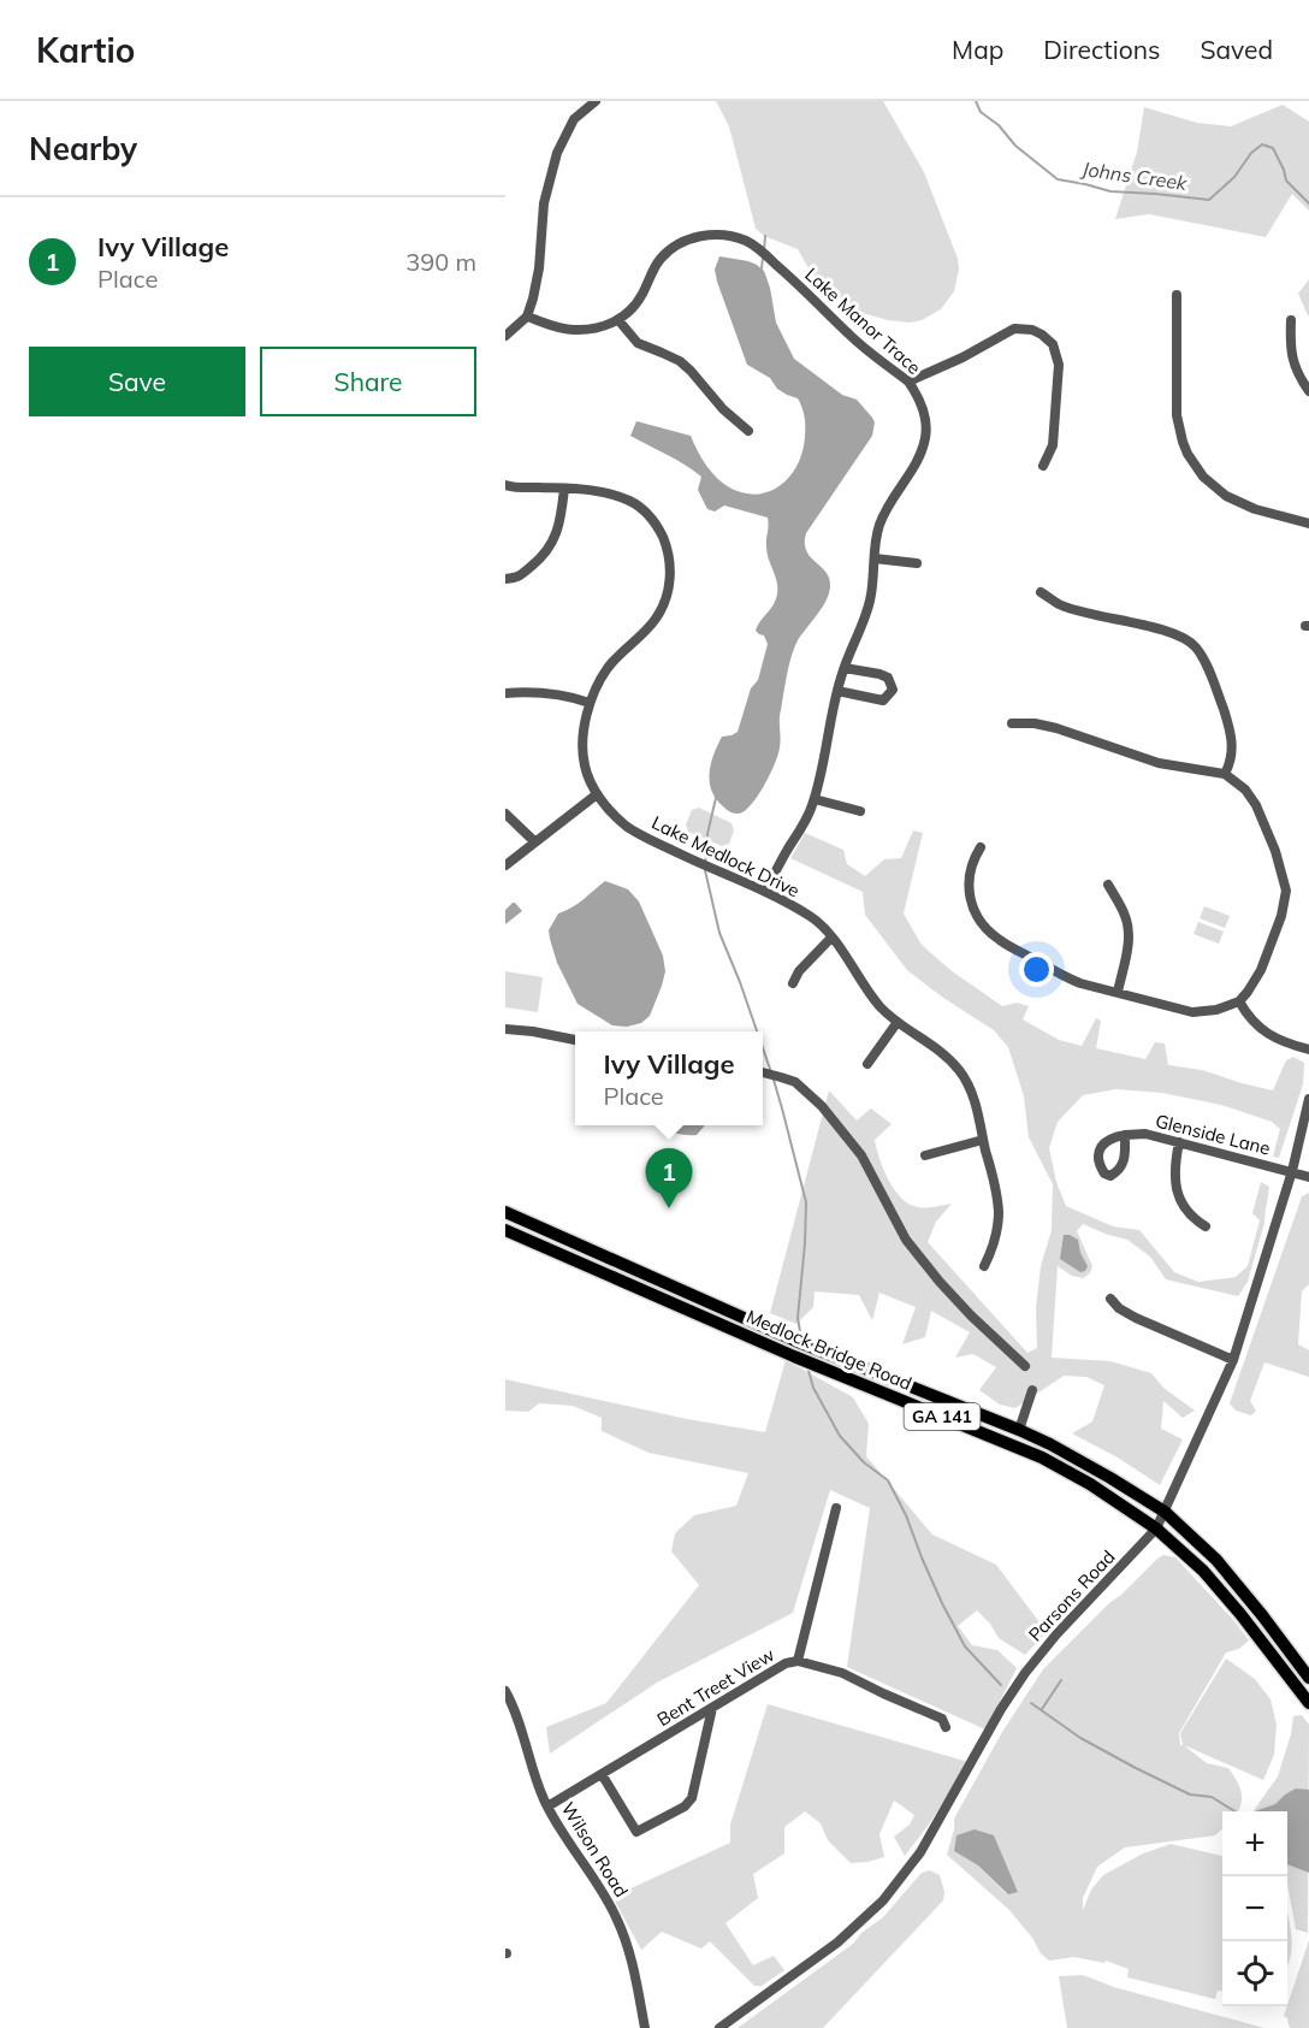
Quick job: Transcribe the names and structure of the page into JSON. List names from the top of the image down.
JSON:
{
  "streets": {
    "highway": ["Medlock Bridge Road", "GA 141"],
    "street": [
      "Lake Manor Trace",
      "Lake Medlock Drive",
      "Glenside Lane",
      "Parsons Road",
      "Bent Treet View",
      "Wilson Road"
    ]
  },
  "crossings": [
    ["Lake Manor Trace", "Lake Medlock Drive"],
    ["Glenside Lane", "Parsons Road"],
    ["Medlock Bridge Road", "Parsons Road"],
    ["Bent Treet View", "Wilson Road"]
  ],
  "water": ["Johns Creek"],
  "page": {
    "header": "Kartio",
    "nav": ["Map", "Directions", "Saved"],
    "heading": "Nearby",
    "list": [
      {
        "mark": "1",
        "name": "Ivy Village",
        "note": "Place",
        "value": "390 m"
      }
    ],
    "buttons": ["Save", "Share"],
    "popup": ["Ivy Village", "Place"],
    "pins": "1",
    "map_buttons": ["+", "−"]
  }
}
